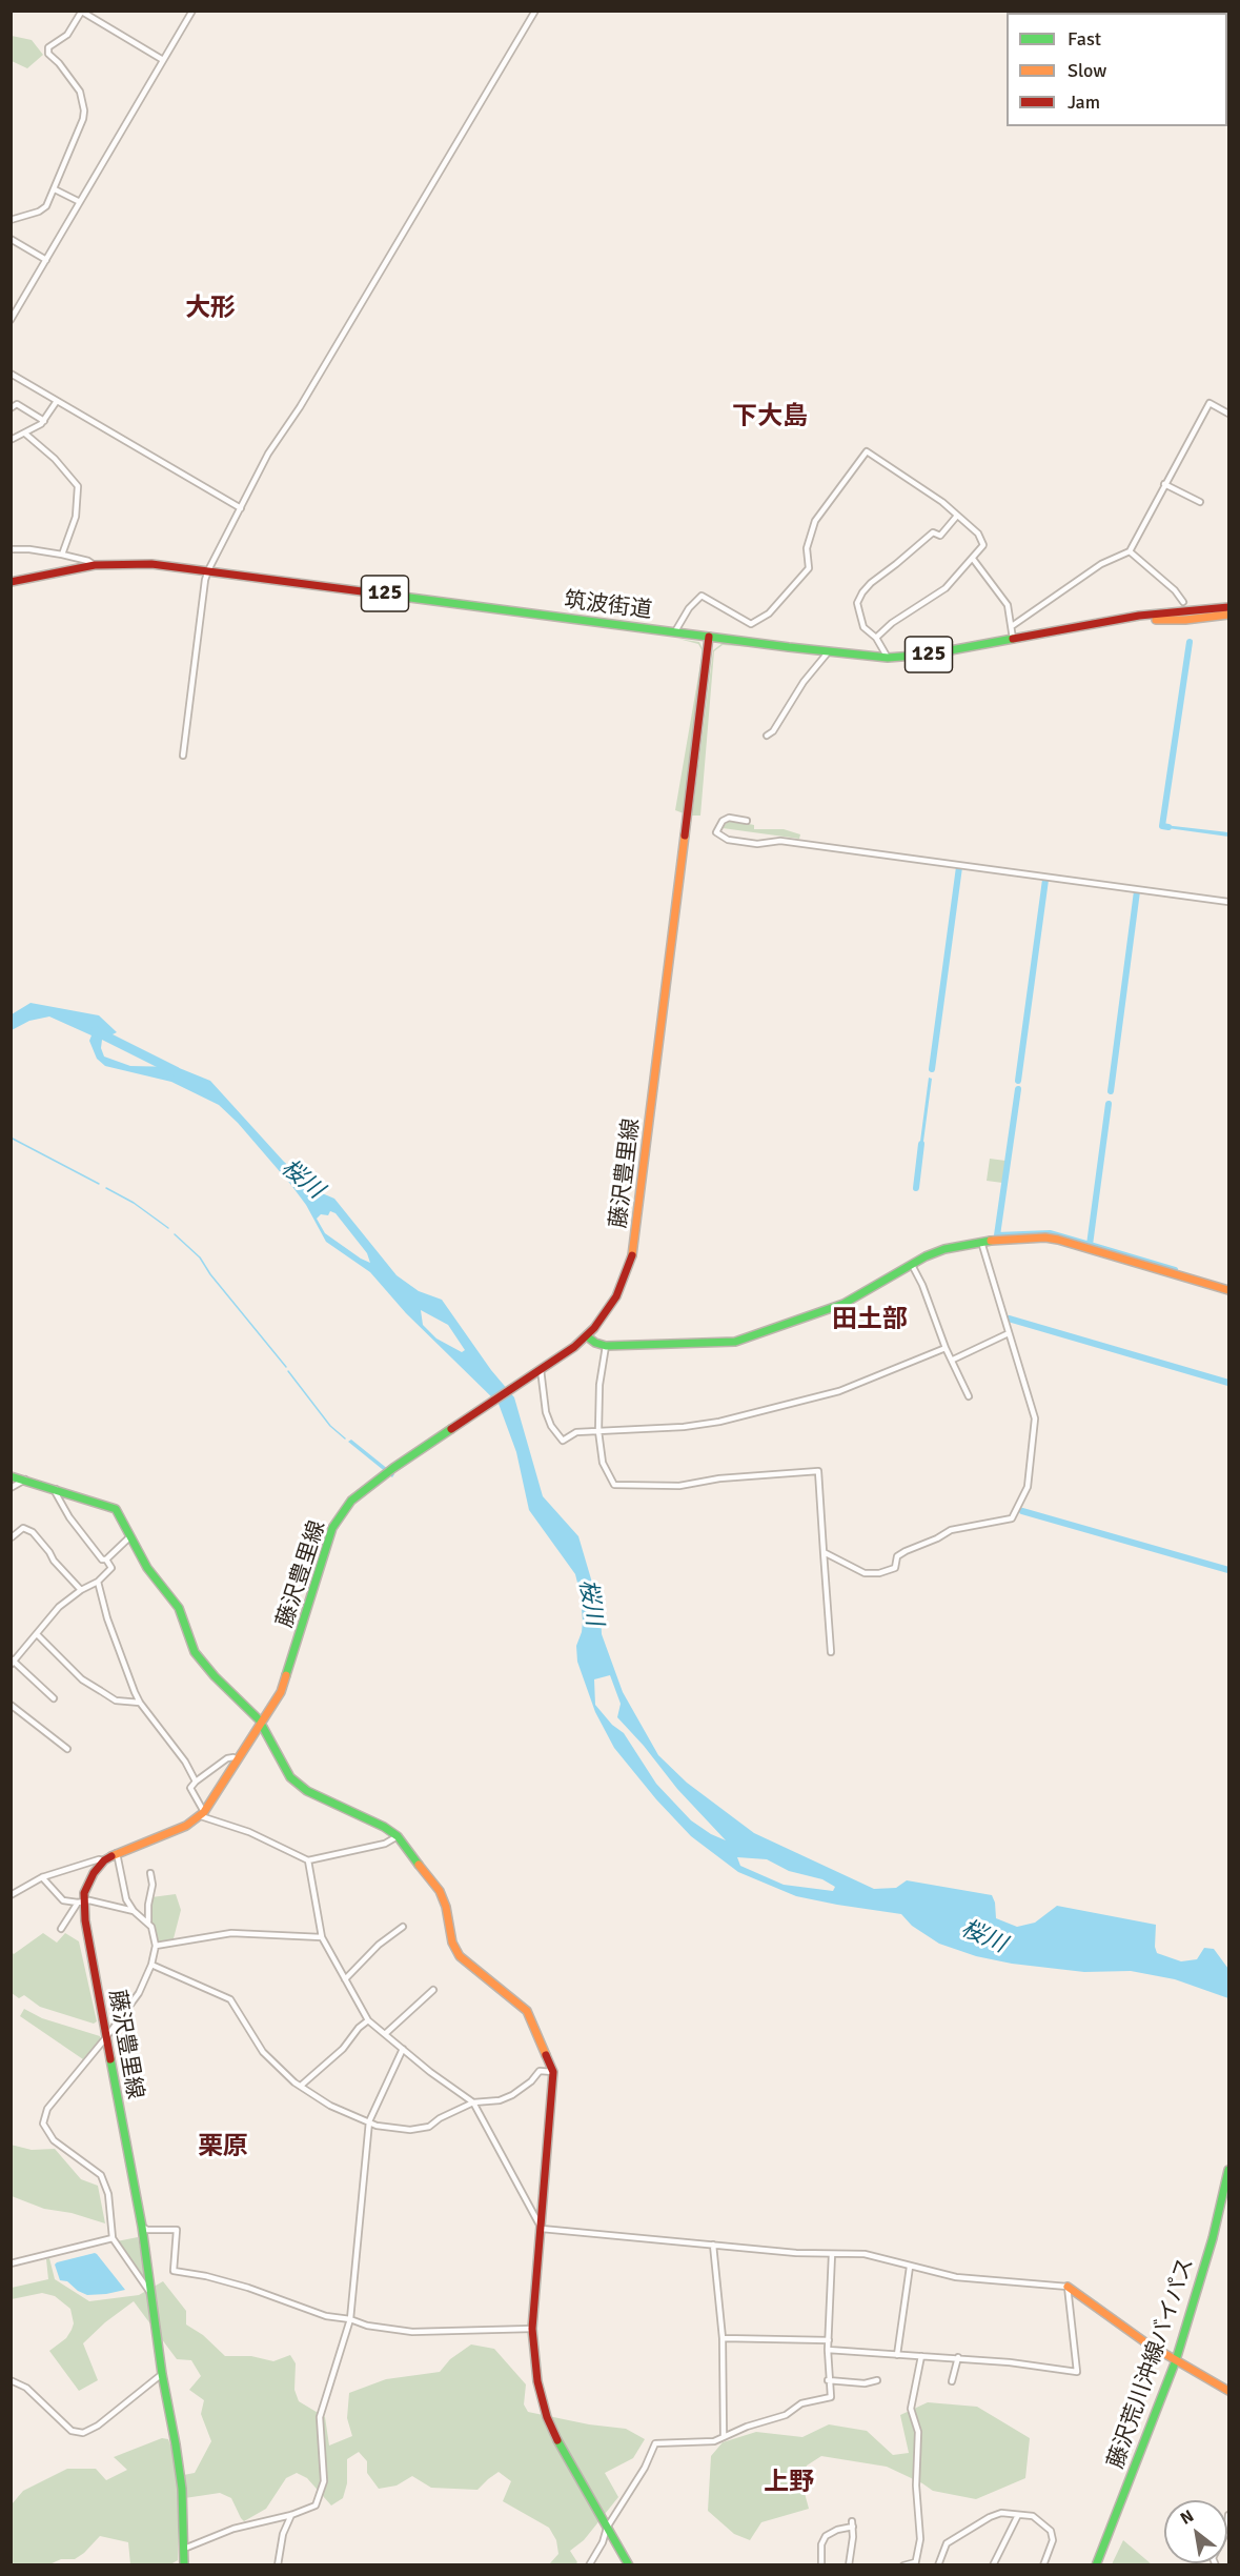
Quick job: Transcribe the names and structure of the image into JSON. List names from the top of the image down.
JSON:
{
  "streets": {
    "main road": [
      "125",
      "筑波街道",
      "藤沢豊里線",
      "藤沢荒川沖線バイパス"
    ]
  },
  "crossings": [
    ["筑波街道", "藤沢豊里線"]
  ],
  "districts": [
    "大形",
    "下大島",
    "田土部",
    "栗原",
    "上野"
  ],
  "water": ["桜川"],
  "legend": ["Fast", "Slow", "Jam"],
  "north": "top left"
}
